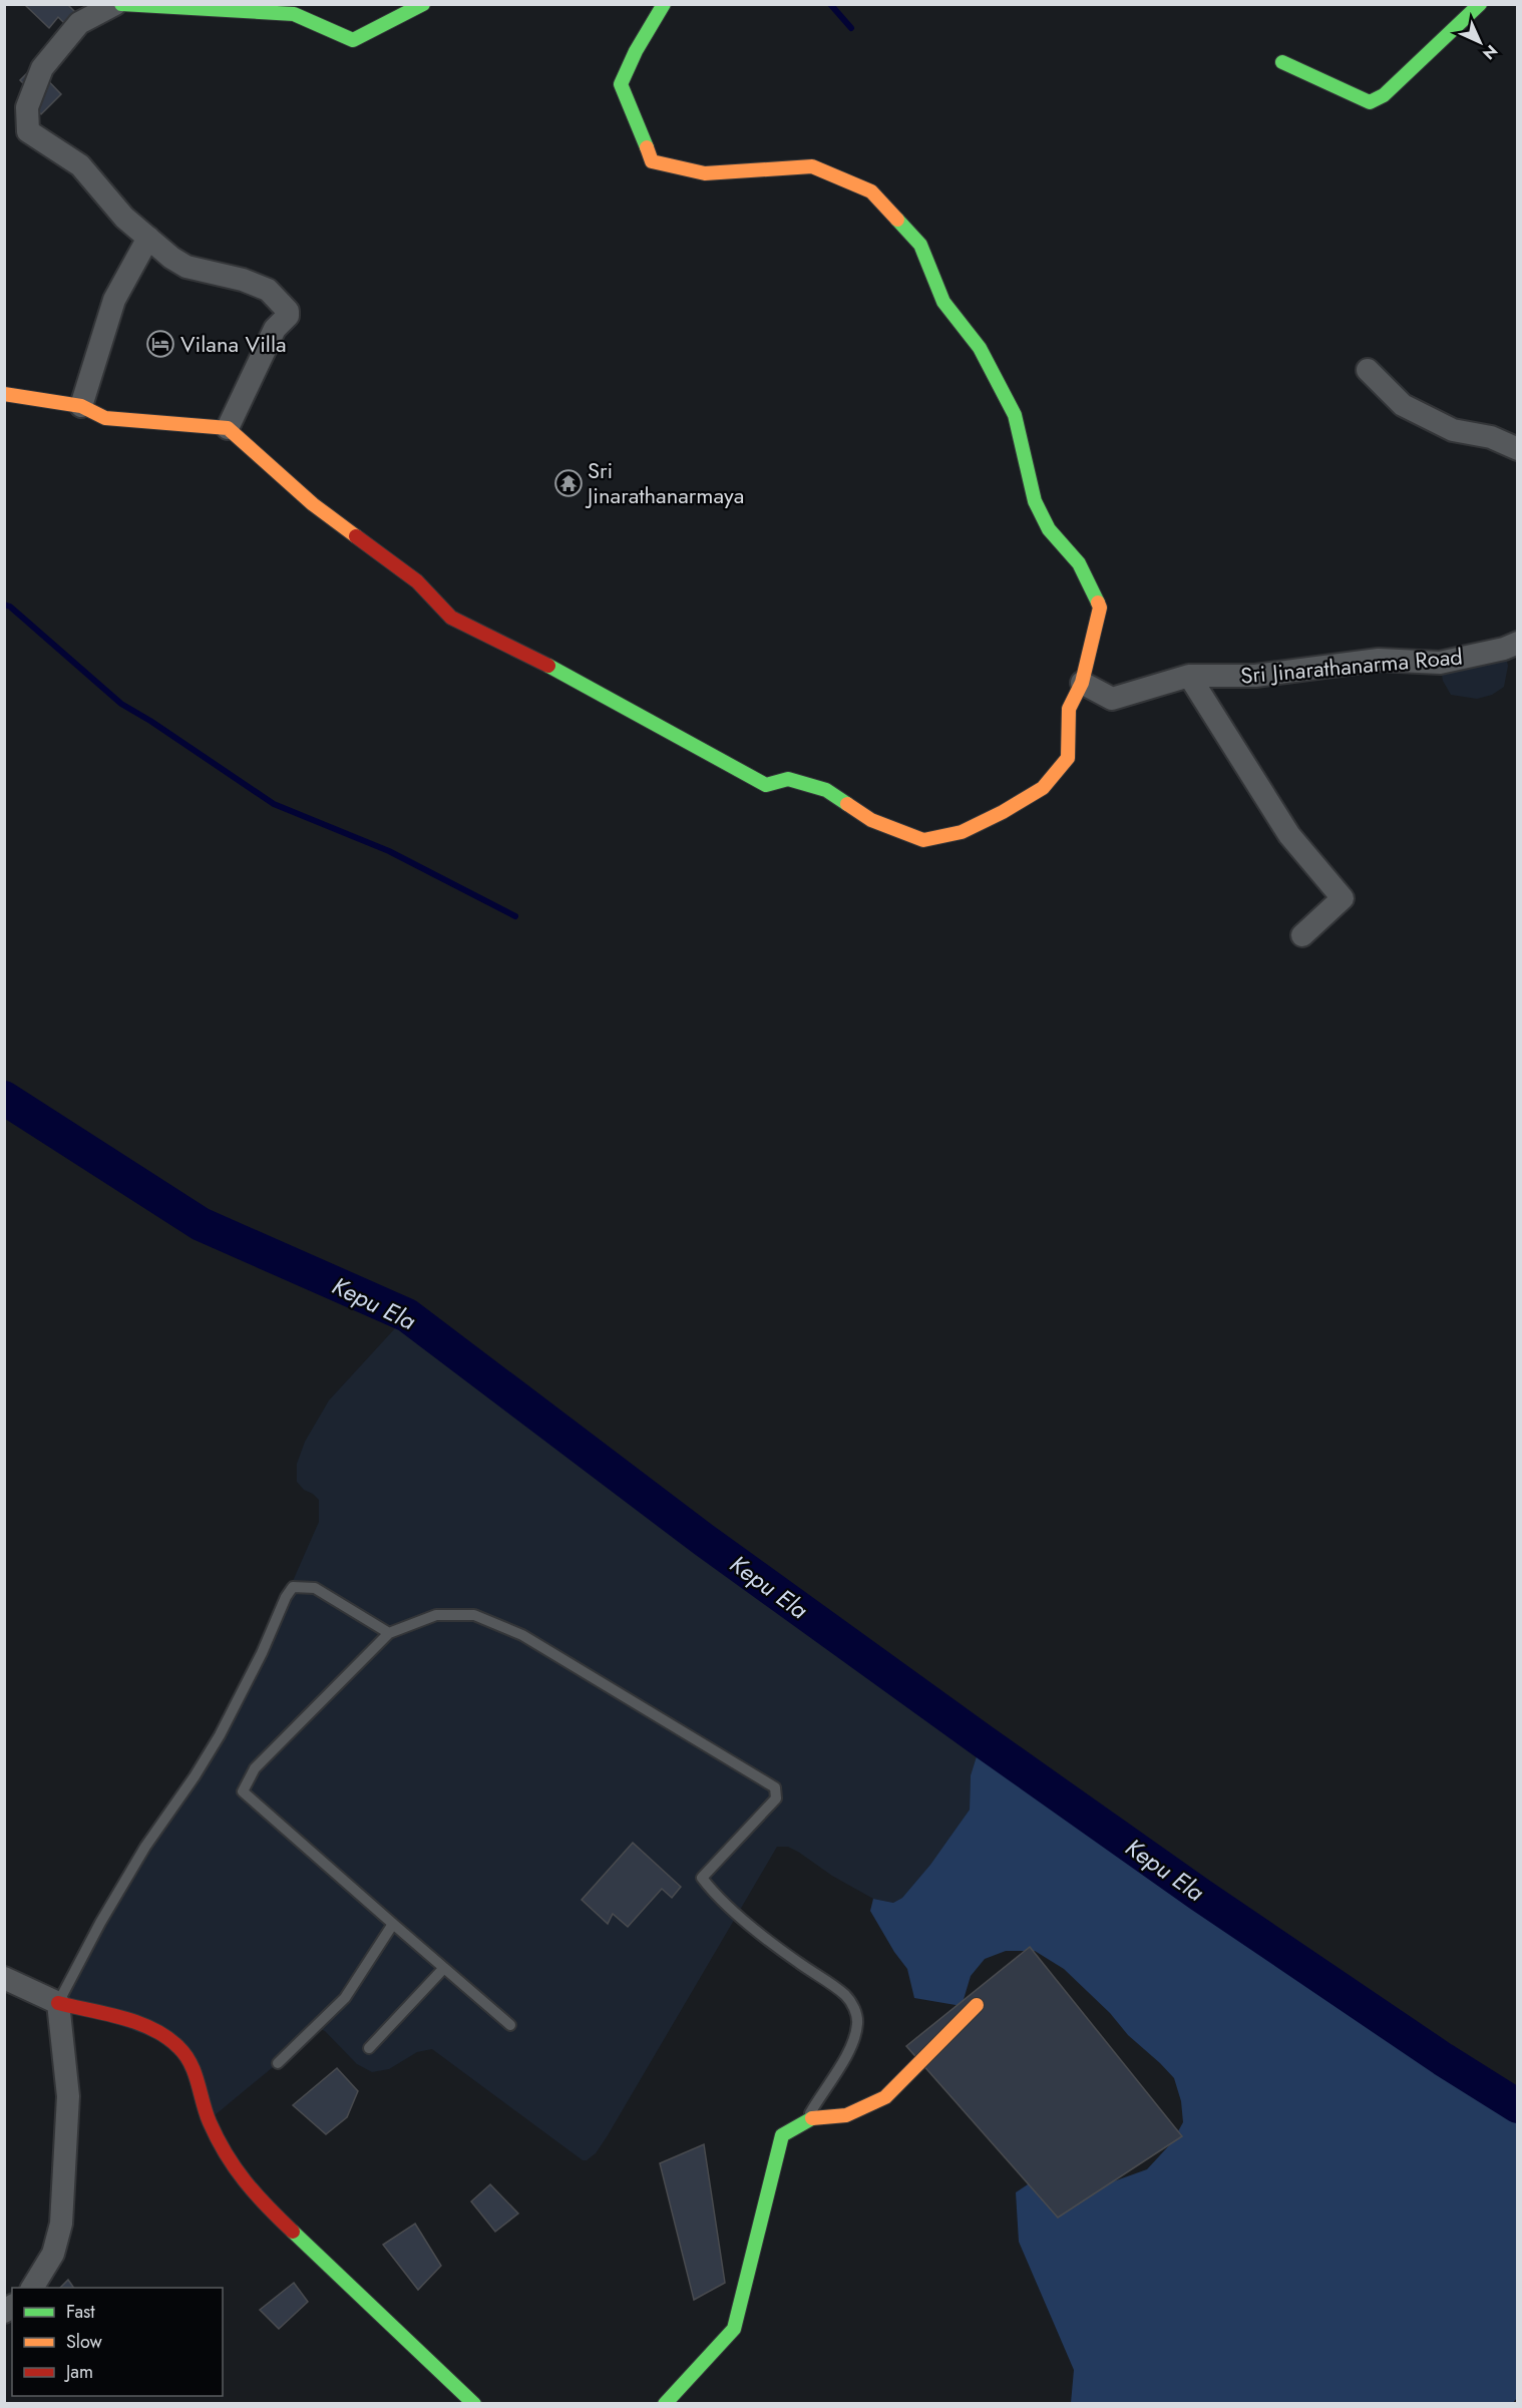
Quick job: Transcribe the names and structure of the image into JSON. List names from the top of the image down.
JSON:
{
  "streets": {
    "street": ["Sri Jinarathanarma Road"]
  },
  "water": ["Kepu Ela"],
  "places": {
    "hotel": ["Vilana Villa"],
    "temple": ["Sri Jinarathanarmaya"]
  },
  "legend": ["Fast", "Slow", "Jam"],
  "north": "bottom right"
}
